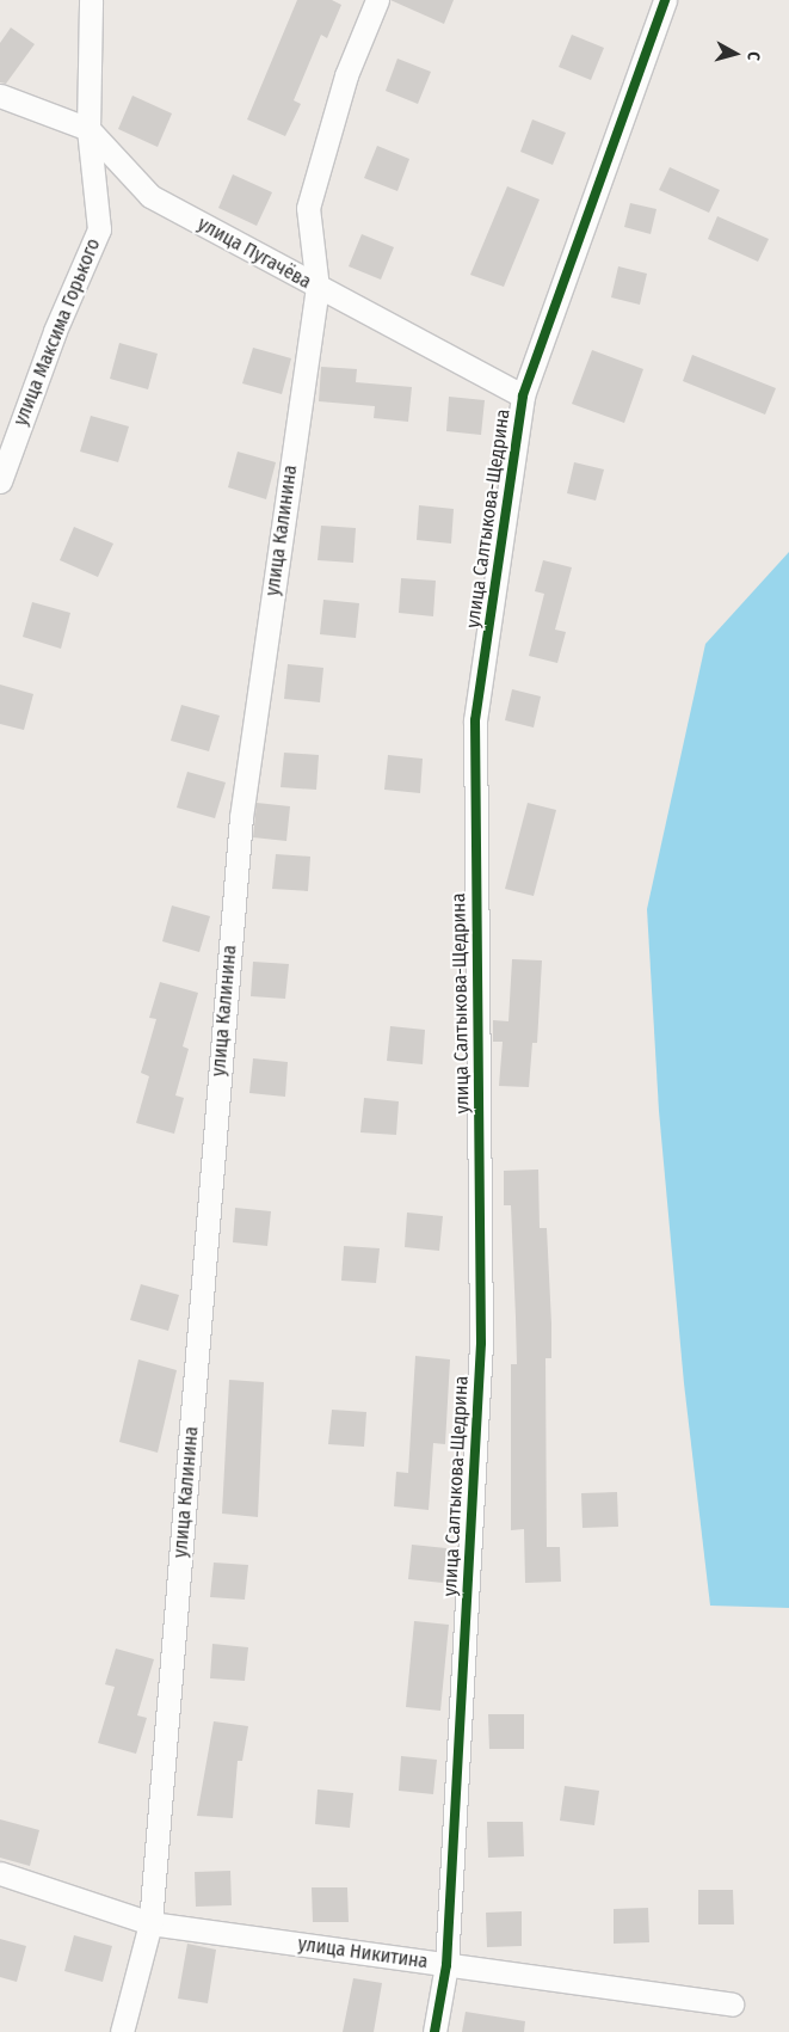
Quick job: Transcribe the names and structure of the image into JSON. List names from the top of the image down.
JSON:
{
  "streets": {
    "street": [
      "улица Пугачёва",
      "улица Максима Горького",
      "улица Салтыкова-Щедрина",
      "улица Калинина",
      "улица Никитина"
    ]
  },
  "crossings": [
    ["улица Пугачёва", "улица Максима Горького"],
    ["улица Пугачёва", "улица Салтыкова-Щедрина"],
    ["улица Пугачёва", "улица Калинина"],
    ["улица Салтыкова-Щедрина", "улица Никитина"],
    ["улица Калинина", "улица Никитина"]
  ],
  "north": "right"
}
